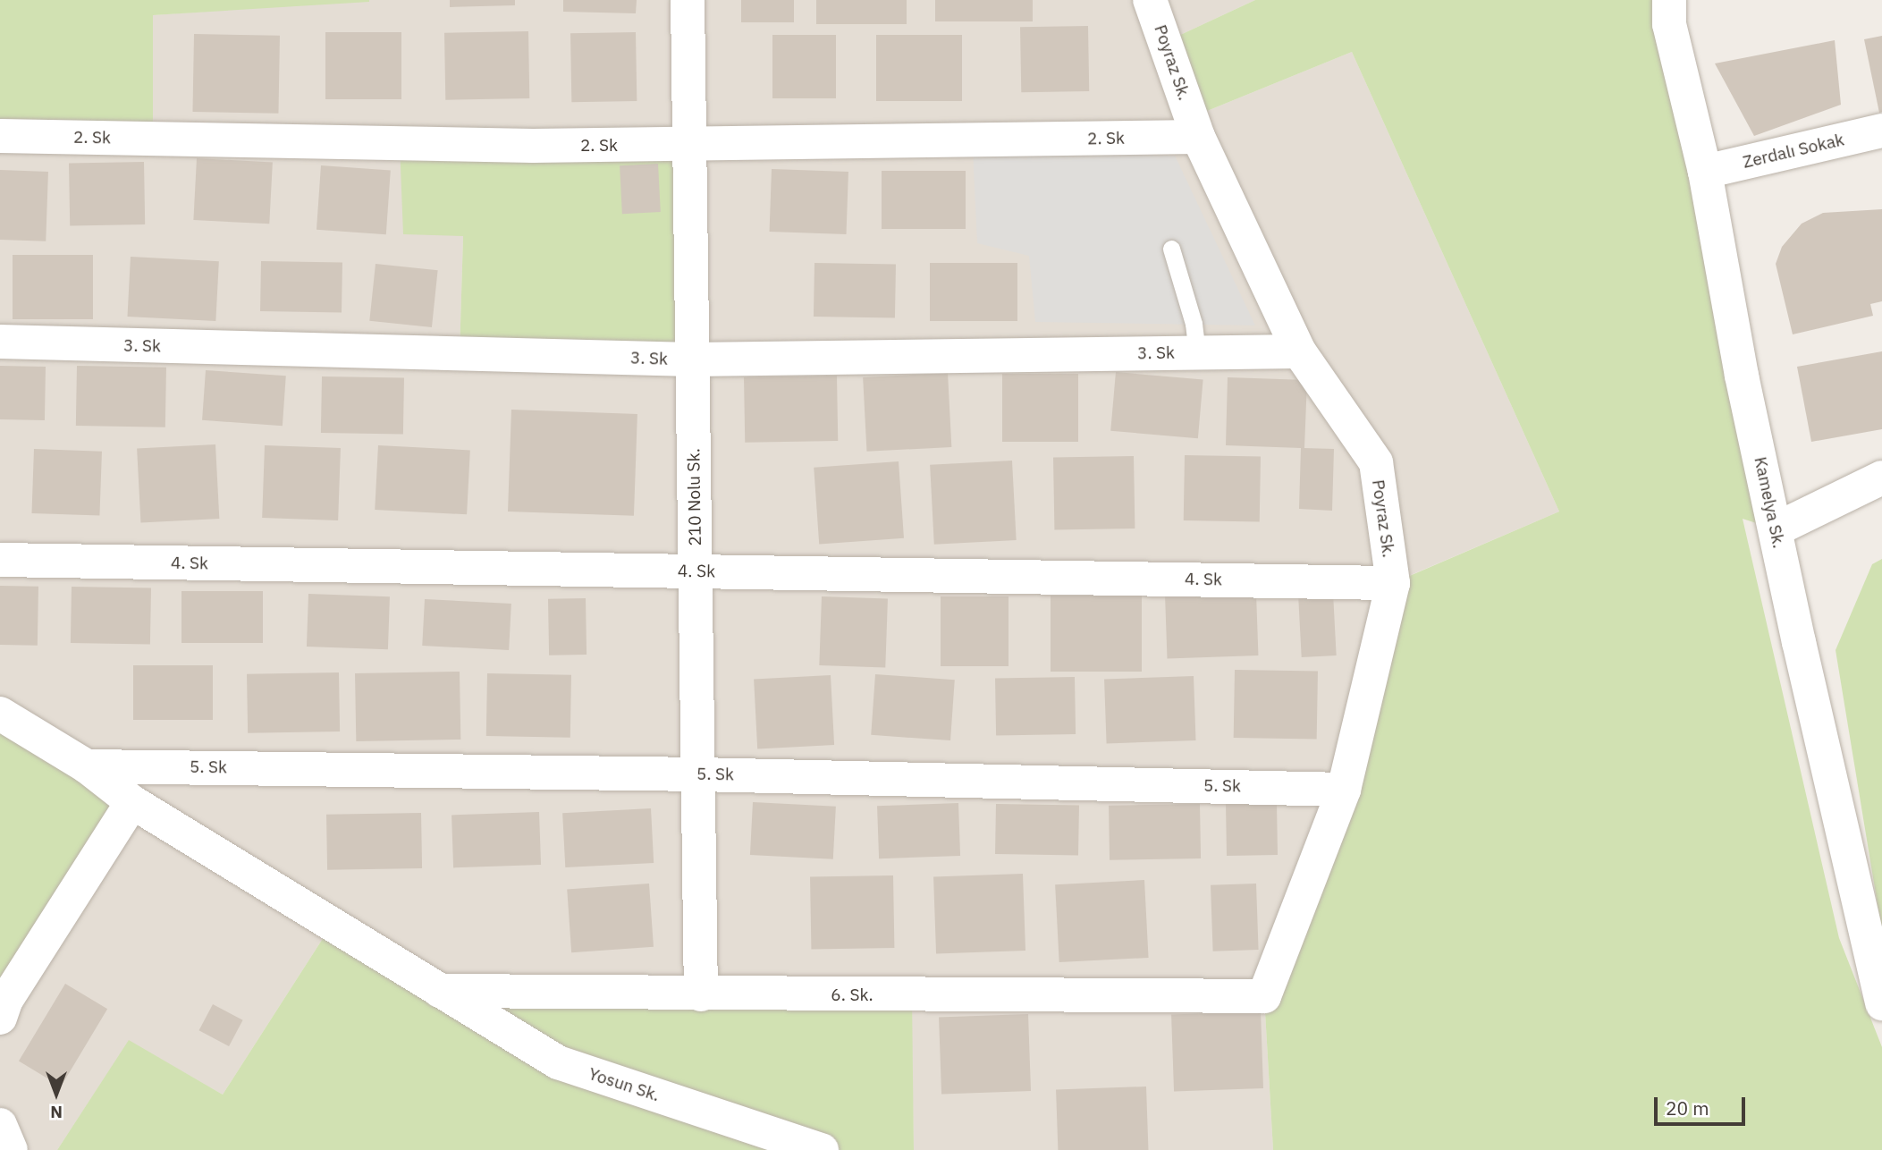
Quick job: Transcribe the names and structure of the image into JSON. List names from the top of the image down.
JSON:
{
  "streets": {
    "street": [
      "Poyraz Sk.",
      "2. Sk",
      "Zerdalı Sokak",
      "3. Sk",
      "210 Nolu Sk.",
      "Kamelya Sk.",
      "4. Sk",
      "5. Sk",
      "6. Sk.",
      "Yosun Sk."
    ]
  },
  "crossings": [
    ["Poyraz Sk.", "2. Sk"],
    ["Poyraz Sk.", "3. Sk"],
    ["Poyraz Sk.", "4. Sk"],
    ["Poyraz Sk.", "5. Sk"],
    ["Poyraz Sk.", "6. Sk."],
    ["2. Sk", "210 Nolu Sk."],
    ["Zerdalı Sokak", "Kamelya Sk."],
    ["3. Sk", "210 Nolu Sk."],
    ["210 Nolu Sk.", "4. Sk"],
    ["210 Nolu Sk.", "5. Sk"],
    ["210 Nolu Sk.", "6. Sk."],
    ["5. Sk", "Yosun Sk."],
    ["6. Sk.", "Yosun Sk."]
  ],
  "scale_bar": "20 m",
  "north": "bottom"
}
